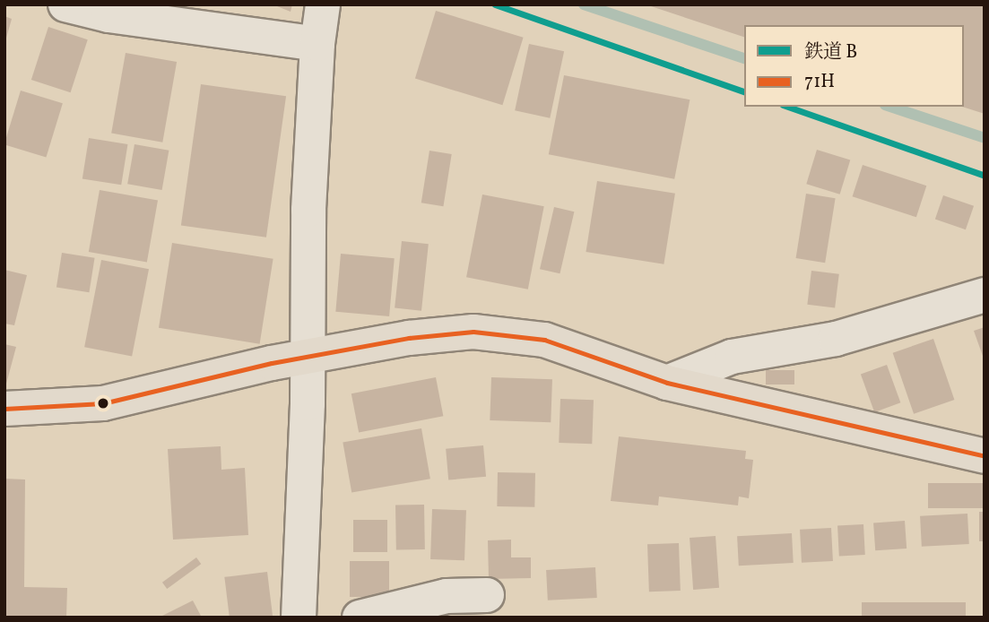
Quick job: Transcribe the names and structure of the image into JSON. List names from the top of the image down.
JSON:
{
  "lines": ["rail line B", "transit line 71H"],
  "legend": ["鉄道 B", "71H"]
}
